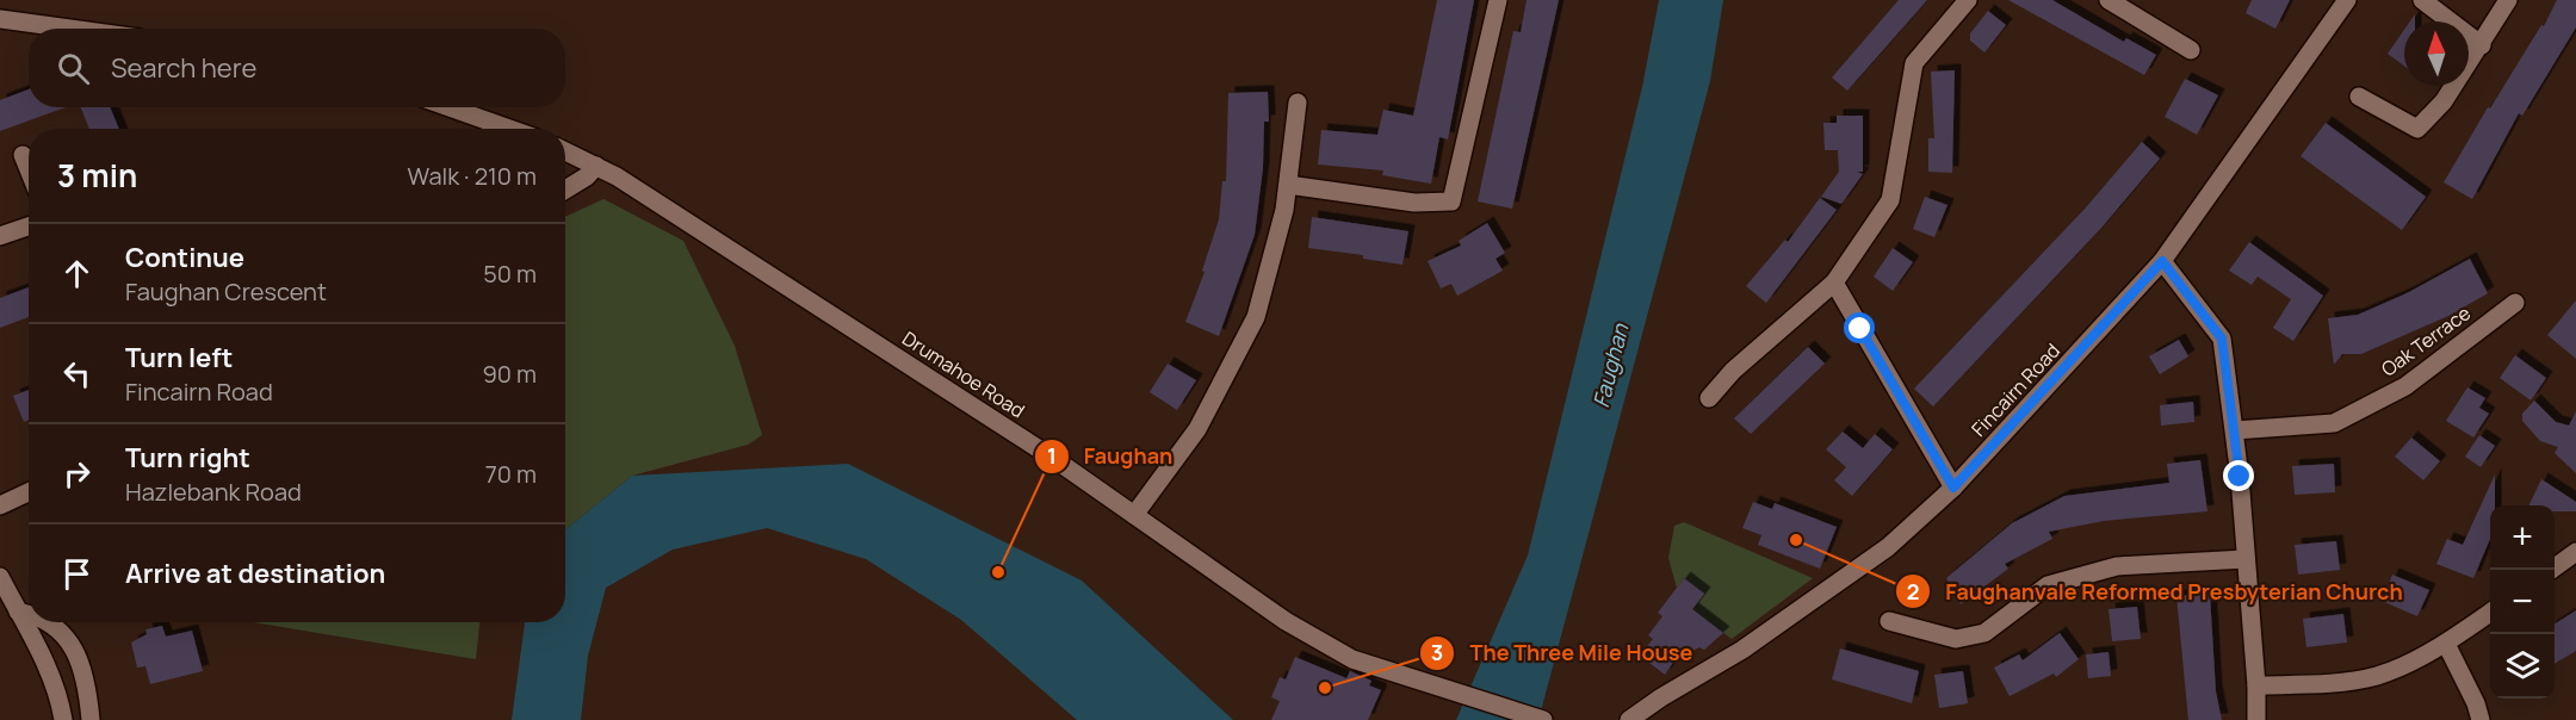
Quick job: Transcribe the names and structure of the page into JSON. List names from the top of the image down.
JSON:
{
  "streets": {
    "street": ["Oak Terrace", "Drumahoe Road", "Fincairn Road"]
  },
  "water": ["Faughan"],
  "places": ["Faughanvale Reformed Presbyterian Church", "Faughan", "The Three Mile House"],
  "north": "top",
  "page": {
    "search": "Search here",
    "heading": ["3 min", "Walk · 210 m"],
    "list": [
      ["Continue", "Faughan Crescent", "50 m"],
      ["Turn left", "Fincairn Road", "90 m"],
      ["Turn right", "Hazlebank Road", "70 m"],
      "Arrive at destination"
    ],
    "map_buttons": ["+", "−"]
  }
}
